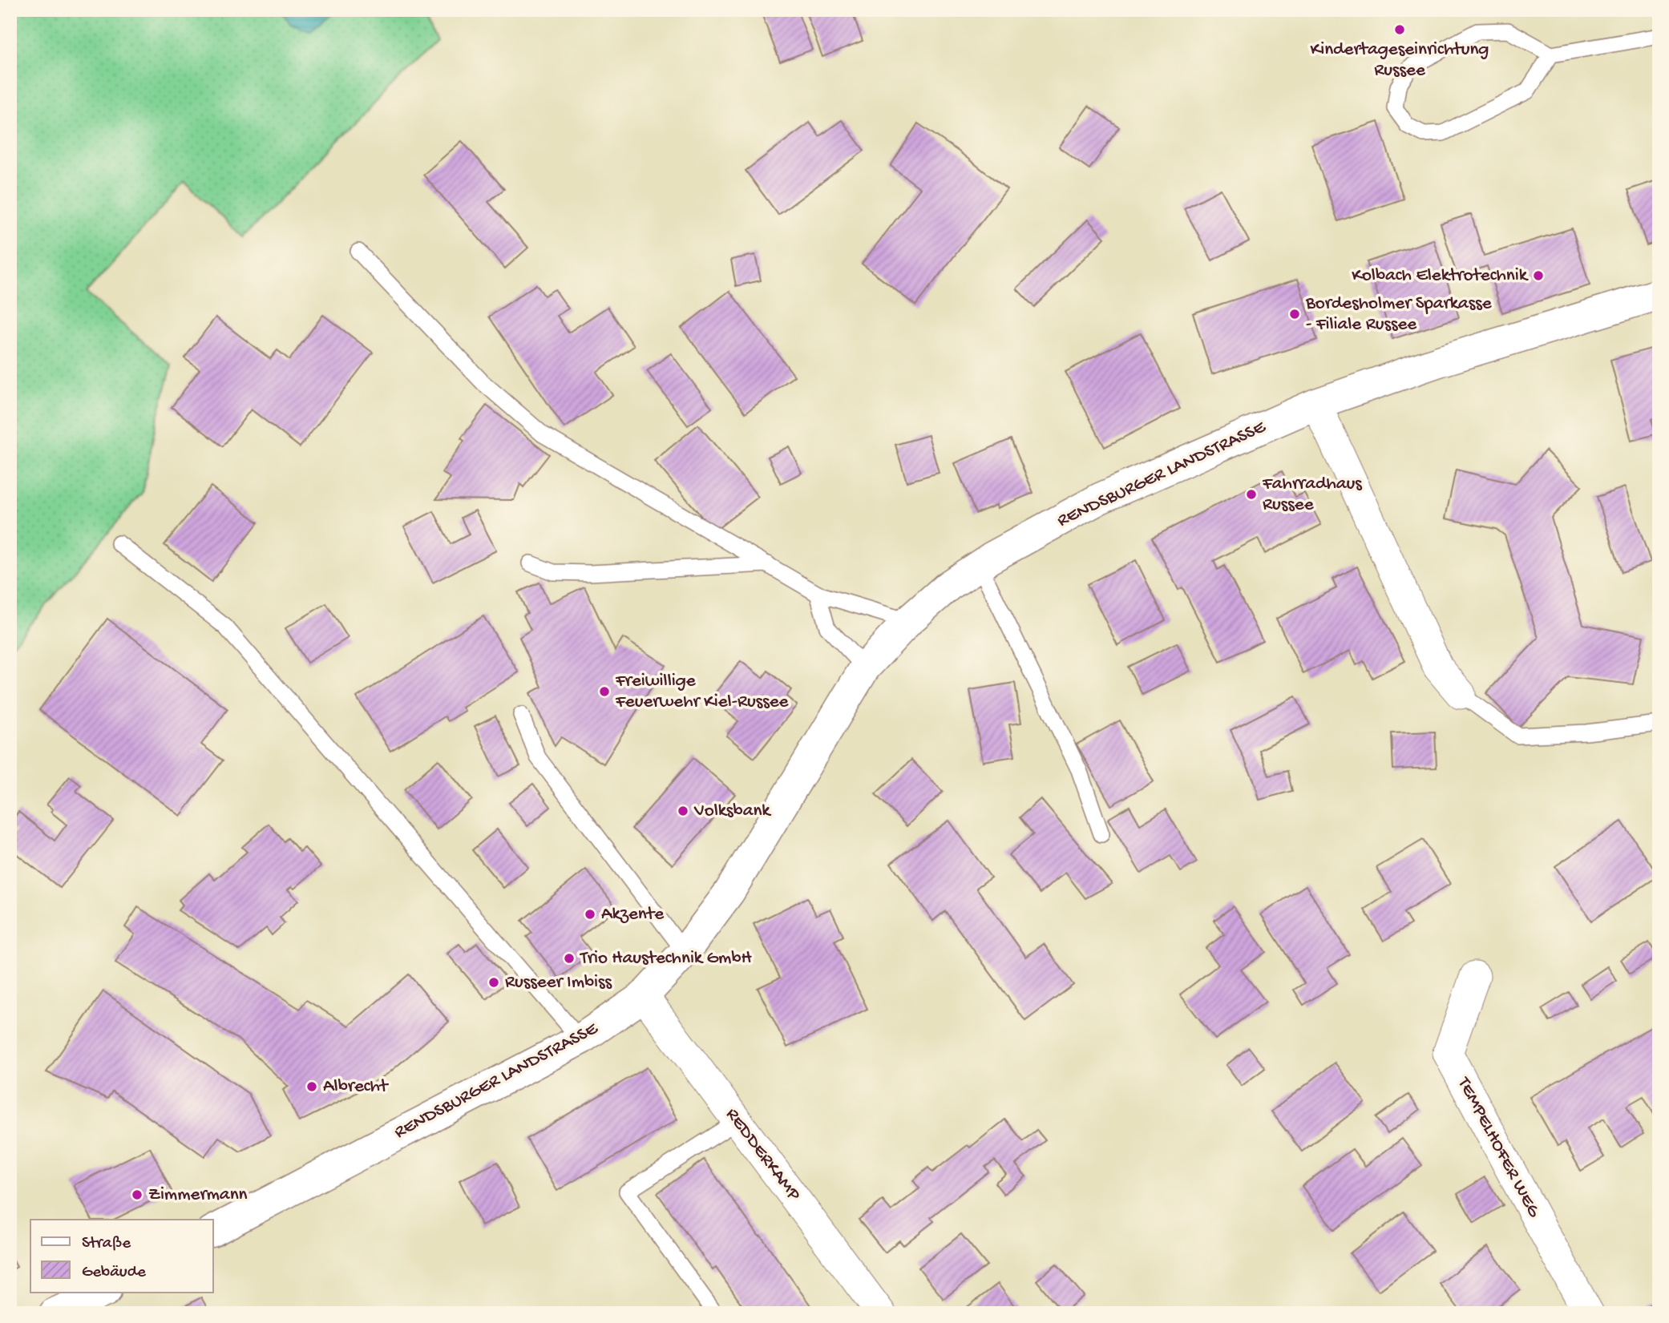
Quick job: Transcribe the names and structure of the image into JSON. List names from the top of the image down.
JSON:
{
  "streets": {
    "street": ["RENDSBURGER LANDSTRASSE", "TEMPELHOFER WEG", "REDDERKAMP"]
  },
  "crossings": [
    ["RENDSBURGER LANDSTRASSE", "REDDERKAMP"]
  ],
  "places": [
    "Kindertageseinrichtung Russee",
    "Kolbach Elektrotechnik",
    "Bordesholmer Sparkasse - Filiale Russee",
    "Fahrradhaus Russee",
    "Freiwillige Feuerwehr Kiel-Russee",
    "Volksbank",
    "Akzente",
    "Trio Haustechnik GmbH",
    "Russeer Imbiss",
    "Albrecht",
    "Zimmermann"
  ],
  "legend": ["Straße", "Gebäude"]
}
